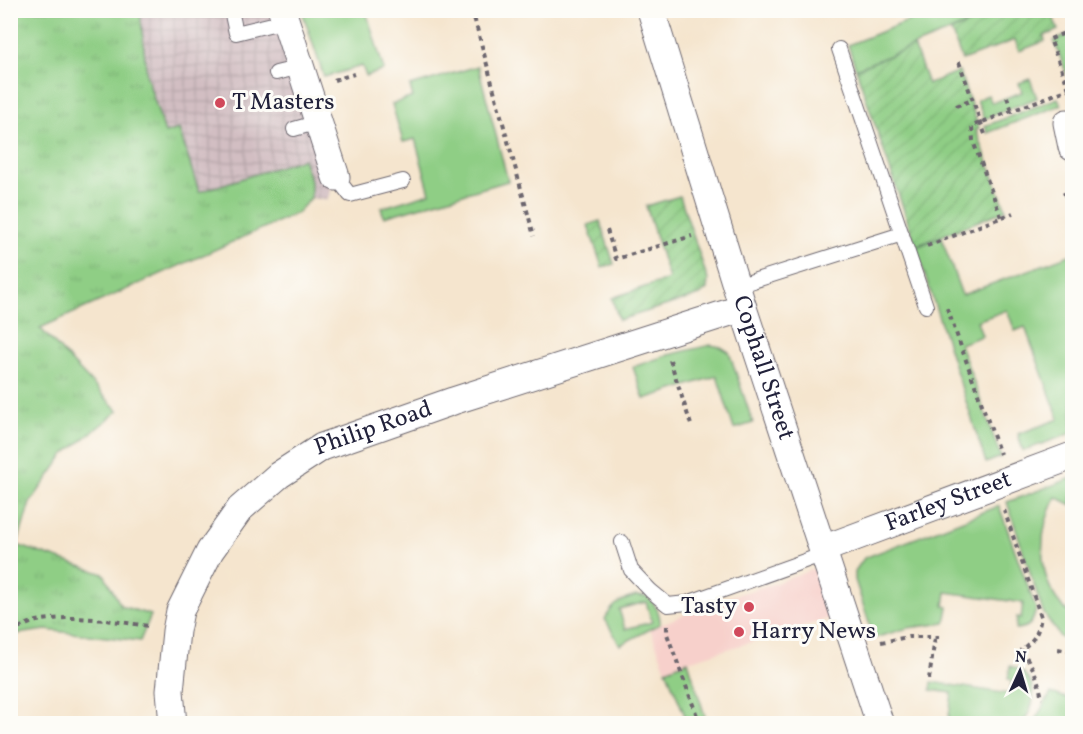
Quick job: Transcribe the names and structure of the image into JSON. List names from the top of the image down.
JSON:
{
  "streets": {
    "street": ["Cophall Street", "Philip Road", "Farley Street"]
  },
  "crossings": [
    ["Cophall Street", "Philip Road"],
    ["Cophall Street", "Farley Street"]
  ],
  "places": ["T Masters", "Tasty", "Harry News"],
  "north": "top"
}
